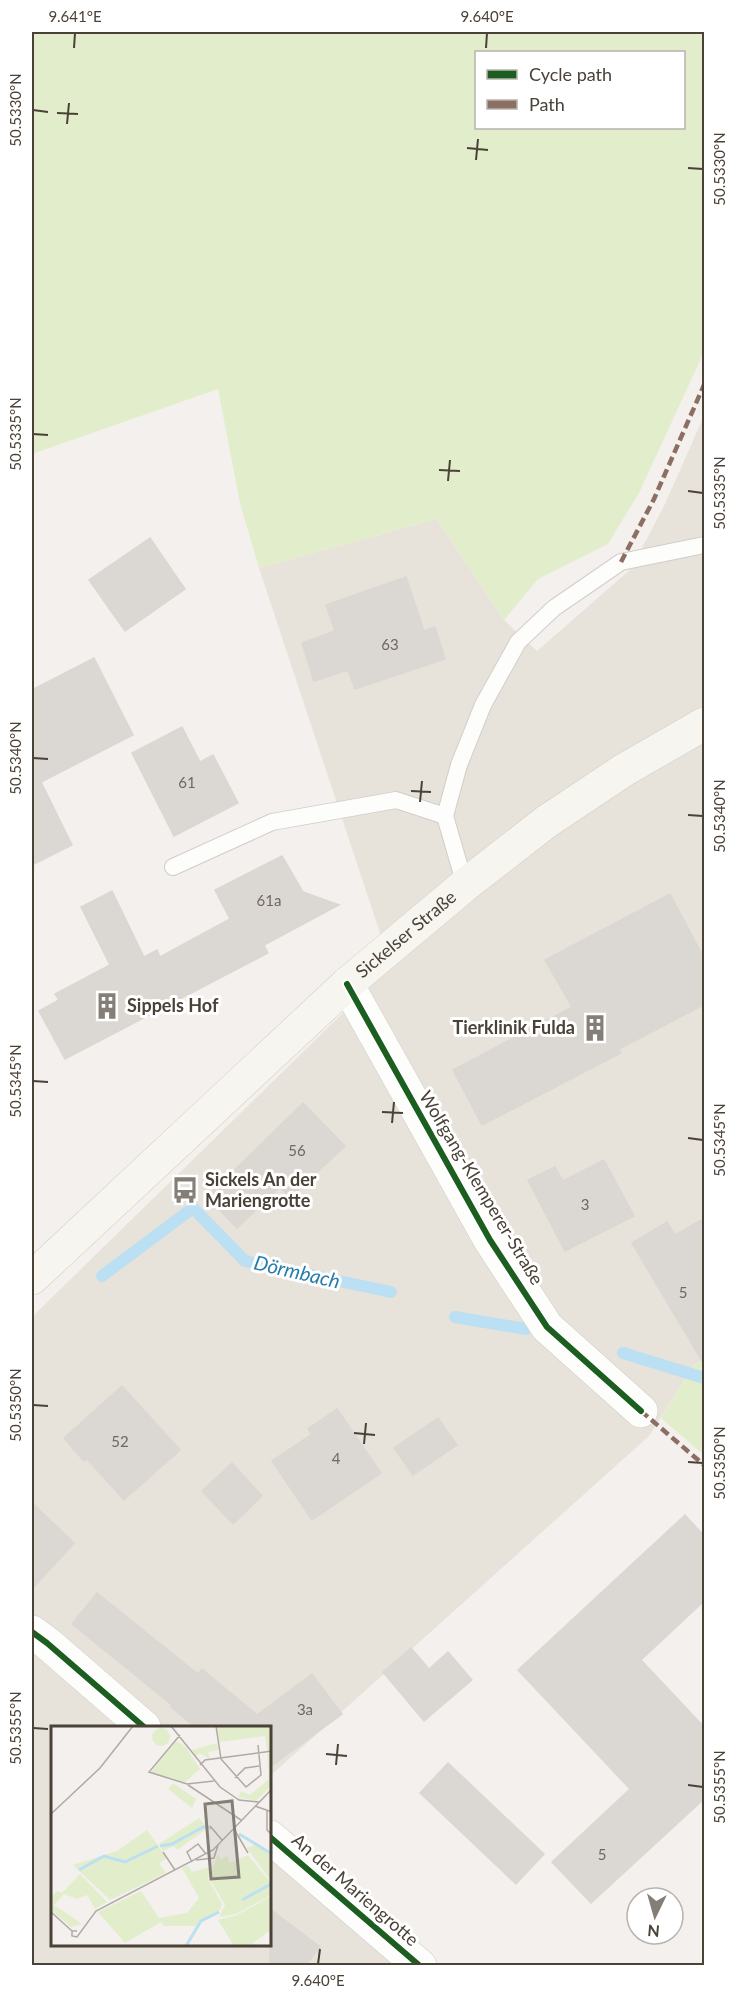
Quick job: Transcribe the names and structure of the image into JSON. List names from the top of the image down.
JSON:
{
  "streets": {
    "main road": ["Sickelser Straße"],
    "street": ["Wolfgang-Klemperer-Straße", "An der Mariengrotte"]
  },
  "crossings": [
    ["Sickelser Straße", "Wolfgang-Klemperer-Straße"]
  ],
  "water": ["Dörmbach"],
  "places": {
    "building": ["Sippels Hof", "Tierklinik Fulda"],
    "bus stop": ["Sickels An der Mariengrotte"]
  },
  "house_numbers": [
    "63",
    "61",
    "61a",
    "56",
    "3",
    "5",
    "52",
    "4",
    "3a",
    "5"
  ],
  "legend": ["Cycle path", "Path"],
  "north": "bottom",
  "coordinates": [
    "9.641°E",
    "9.640°E",
    "50.5330°N",
    "50.5335°N",
    "50.5340°N",
    "50.5345°N",
    "50.5350°N",
    "50.5355°N"
  ]
}
